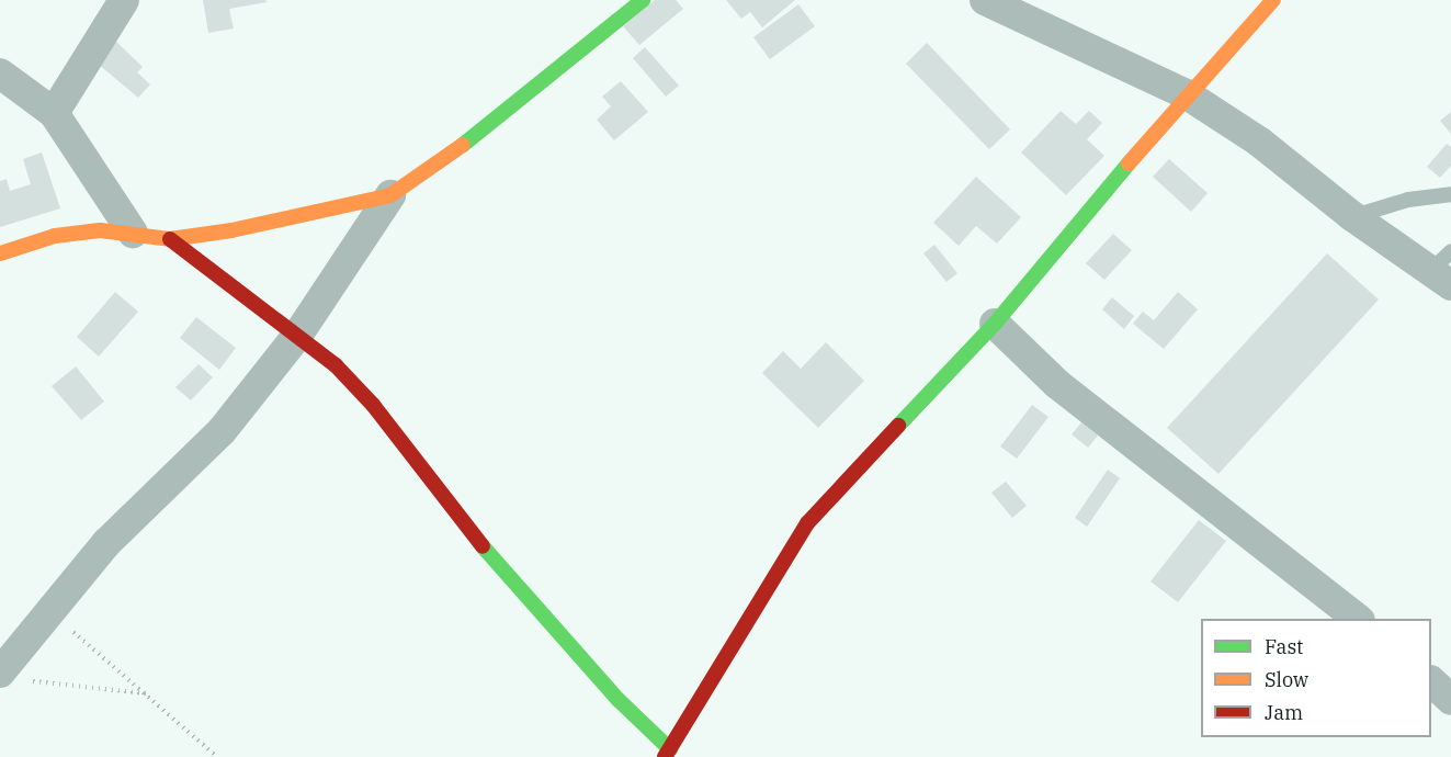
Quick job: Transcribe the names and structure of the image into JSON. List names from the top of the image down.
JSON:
{
  "legend": ["Fast", "Slow", "Jam"]
}
